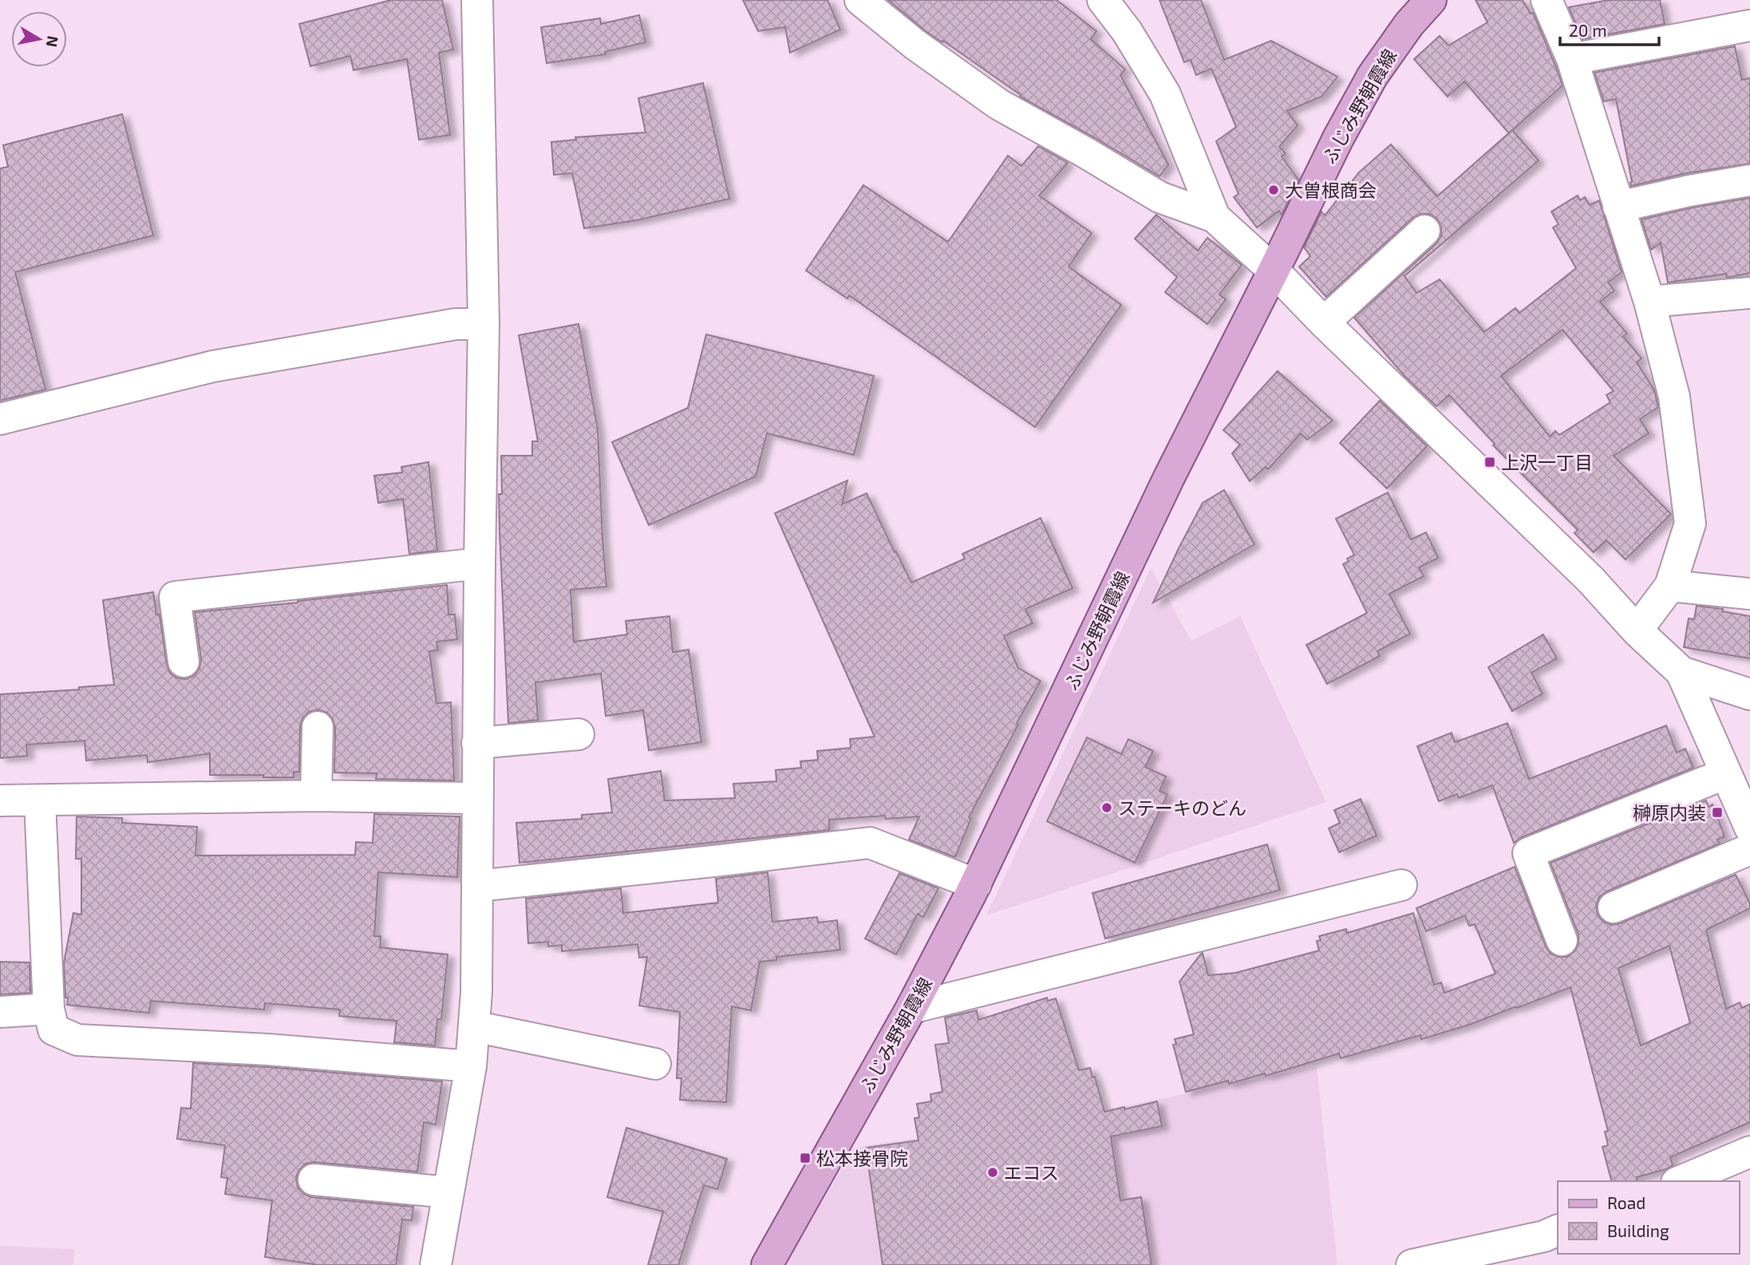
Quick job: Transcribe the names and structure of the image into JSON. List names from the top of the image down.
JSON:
{
  "streets": {
    "main road": ["ふじみ野朝霞線"]
  },
  "places": {
    "other": ["大曽根商会", "ステーキのどん", "エコス"],
    "transit": ["上沢一丁目", "榊原内装", "松本接骨院"]
  },
  "legend": ["Road", "Building"],
  "scale_bar": "20 m",
  "north": "right"
}
